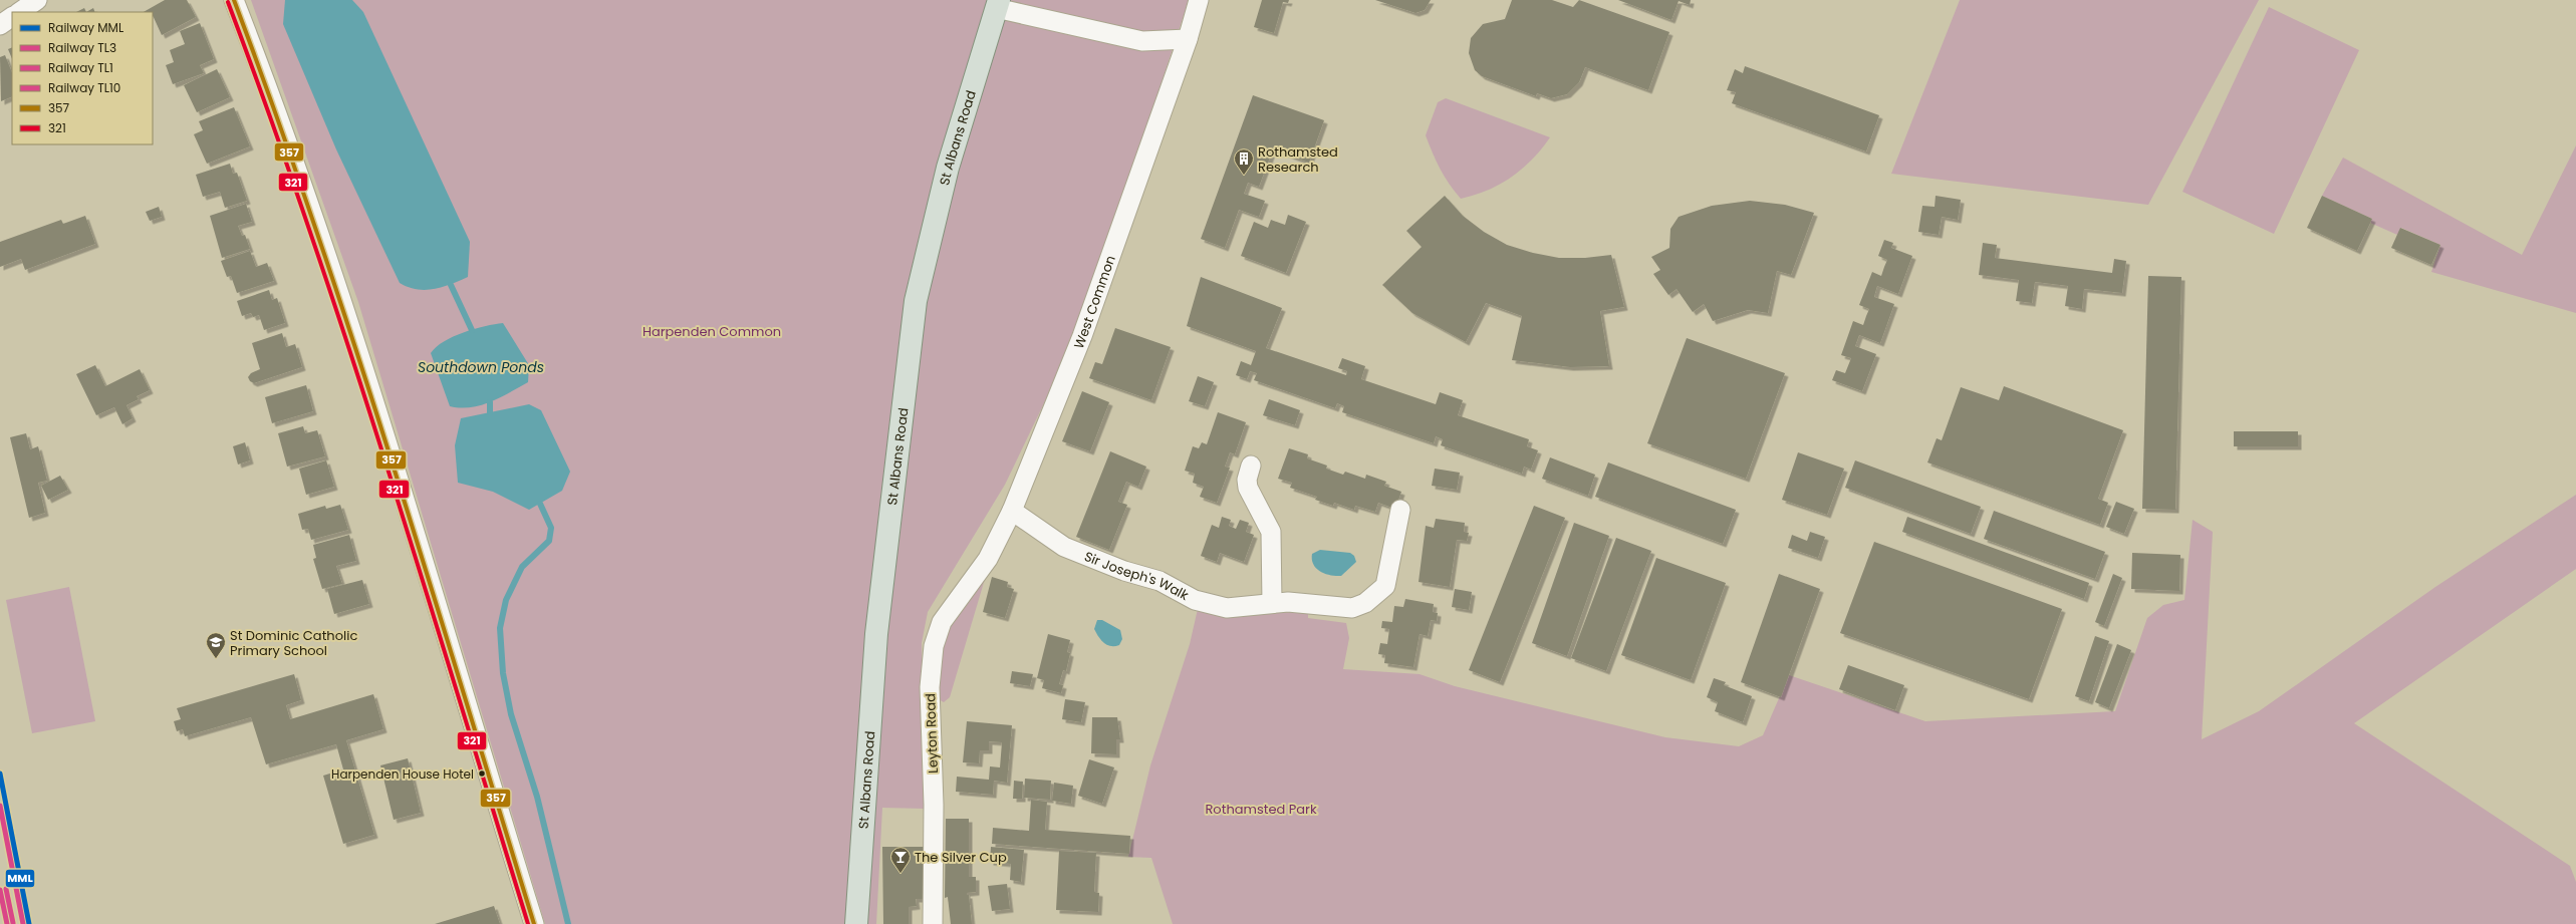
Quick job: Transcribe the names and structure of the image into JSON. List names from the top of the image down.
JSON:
{
  "streets": {
    "main road": ["St Albans Road"],
    "street": ["West Common", "Sir Joseph's Walk", "Leyton Road"]
  },
  "crossings": [
    ["West Common", "Sir Joseph's Walk"],
    ["West Common", "Leyton Road"]
  ],
  "water": ["Southdown Ponds"],
  "parks": ["Harpenden Common", "Rothamsted Park"],
  "places": {
    "building": ["Rothamsted Research"],
    "school or university": ["St Dominic Catholic Primary School"],
    "other": ["Harpenden House Hotel"],
    "bar": ["The Silver Cup"]
  },
  "lines": [
    "transit line 357",
    "transit line 321",
    "rail line MML",
    "rail line TL3",
    "rail line TL10",
    "rail line TL1"
  ],
  "legend": [
    "Railway MML",
    "Railway TL3",
    "Railway TL1",
    "Railway TL10",
    "357",
    "321"
  ]
}
